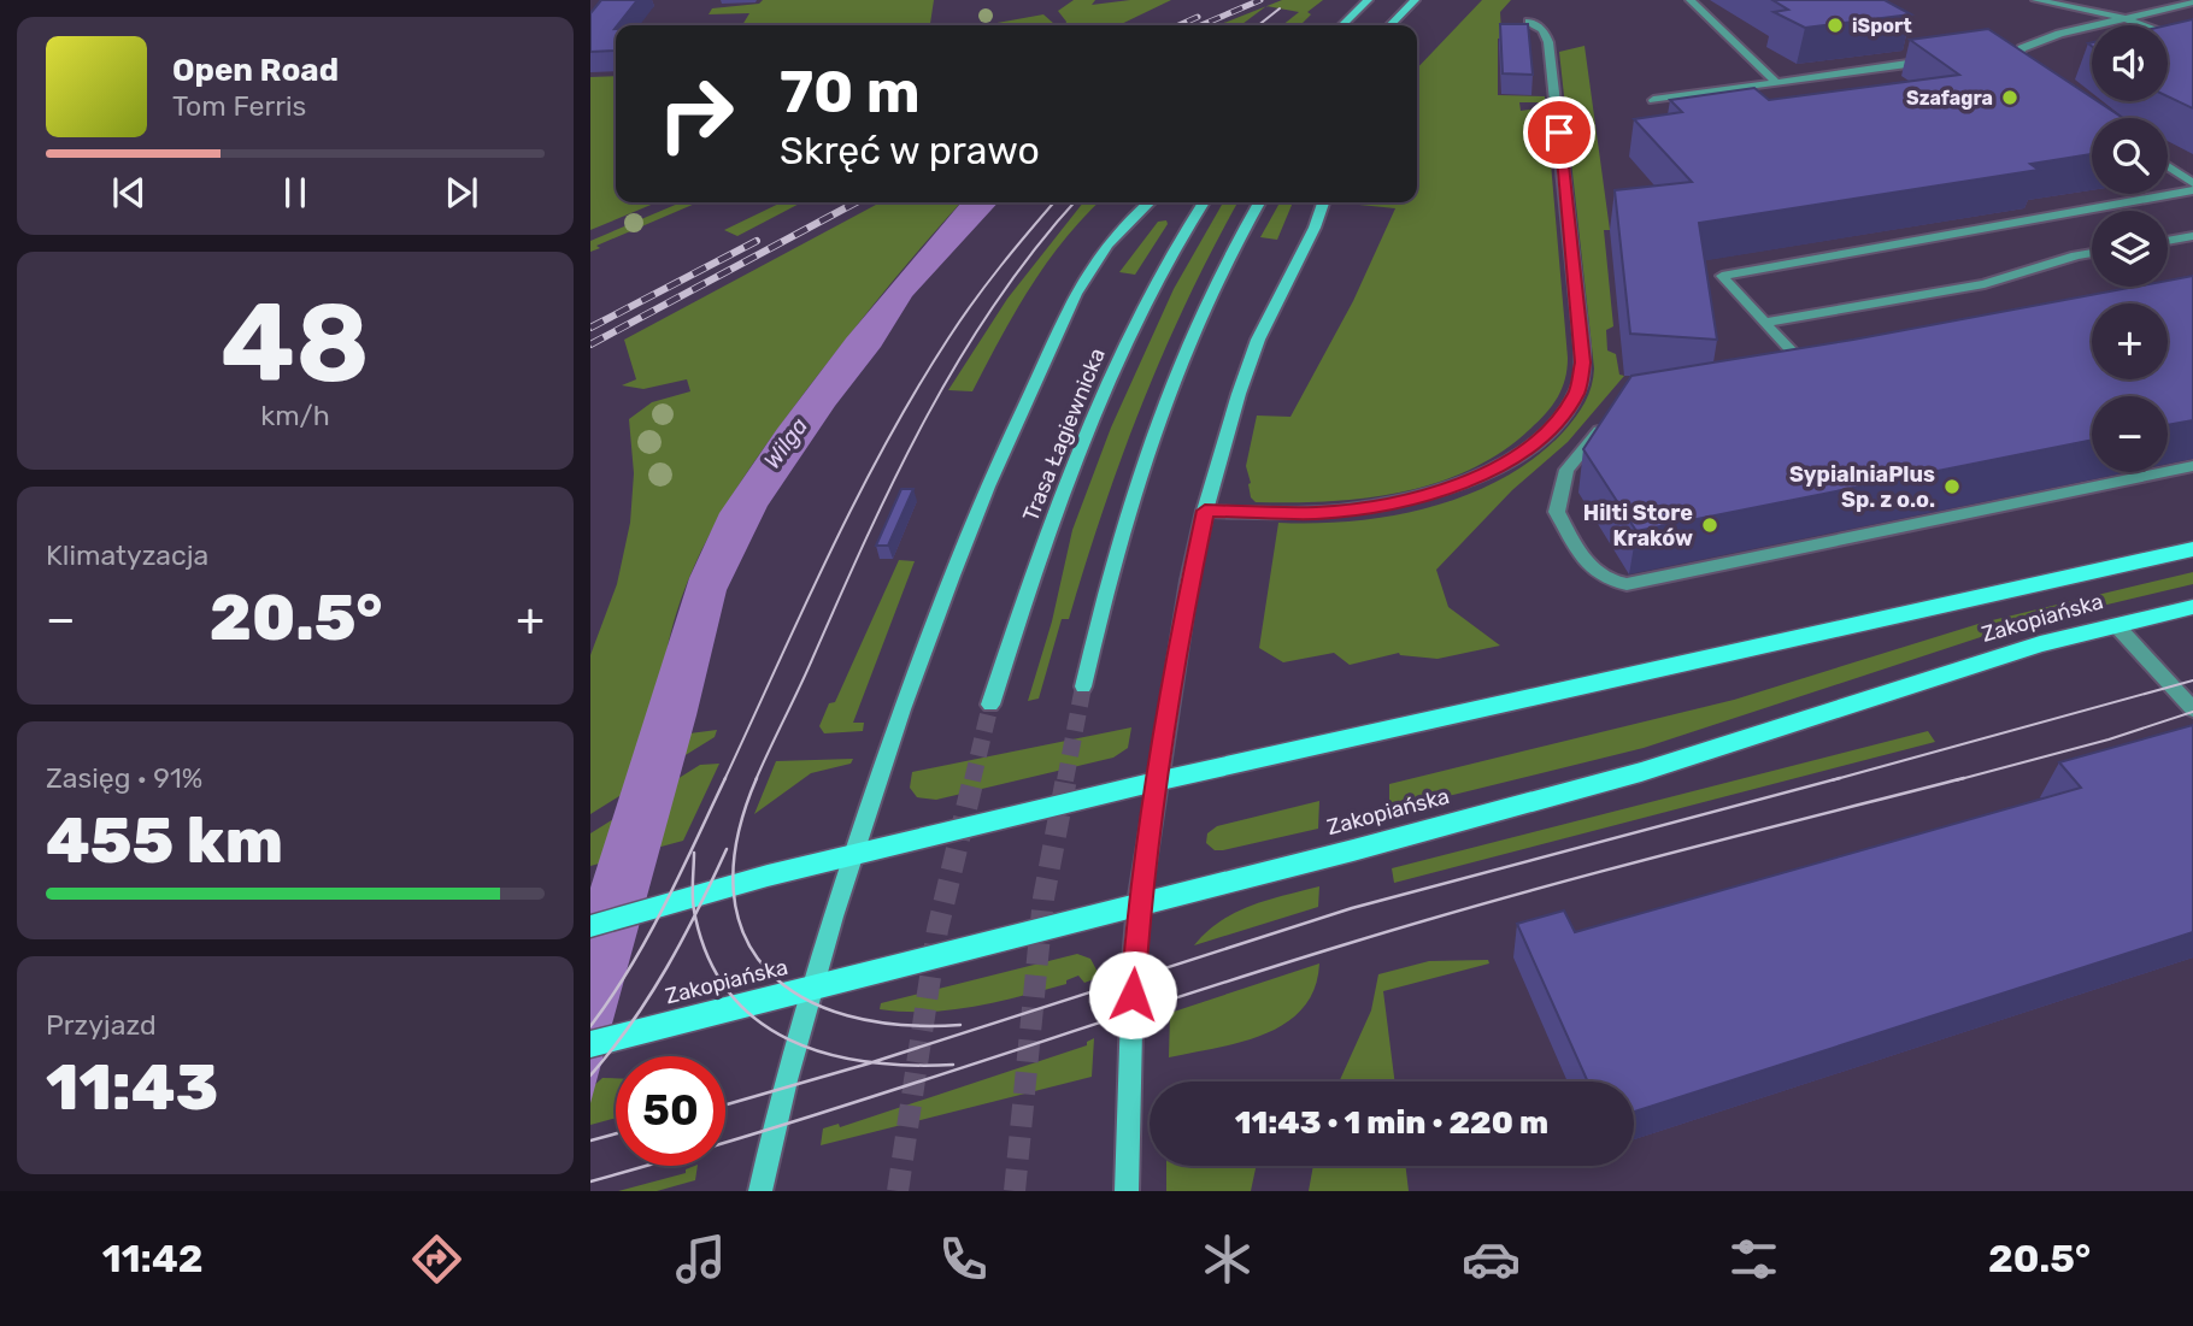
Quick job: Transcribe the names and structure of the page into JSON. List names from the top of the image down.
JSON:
{
  "streets": {
    "main road": ["Trasa Łagiewnicka", "Zakopiańska"]
  },
  "water": ["Wilga"],
  "places": [
    "iSport",
    "Szafagra",
    "SypialniaPlus Sp. z o.o.",
    "Hilti Store Kraków"
  ],
  "page": {
    "map_buttons": ["+", "−"],
    "turn": ["70 m", "Skręć w prawo"],
    "song": ["Open Road", "Tom Ferris"],
    "tile": [
      ["48", "km/h"],
      "Klimatyzacja",
      ["Zasięg · 91%", "455 km"],
      ["Przyjazd", "11:43"]
    ],
    "heat": ["−", "20.5°", "+"],
    "limit": "50",
    "trip": "11:43 · 1 min · 220 m",
    "tabs": ["11:42", "20.5°"]
  }
}
